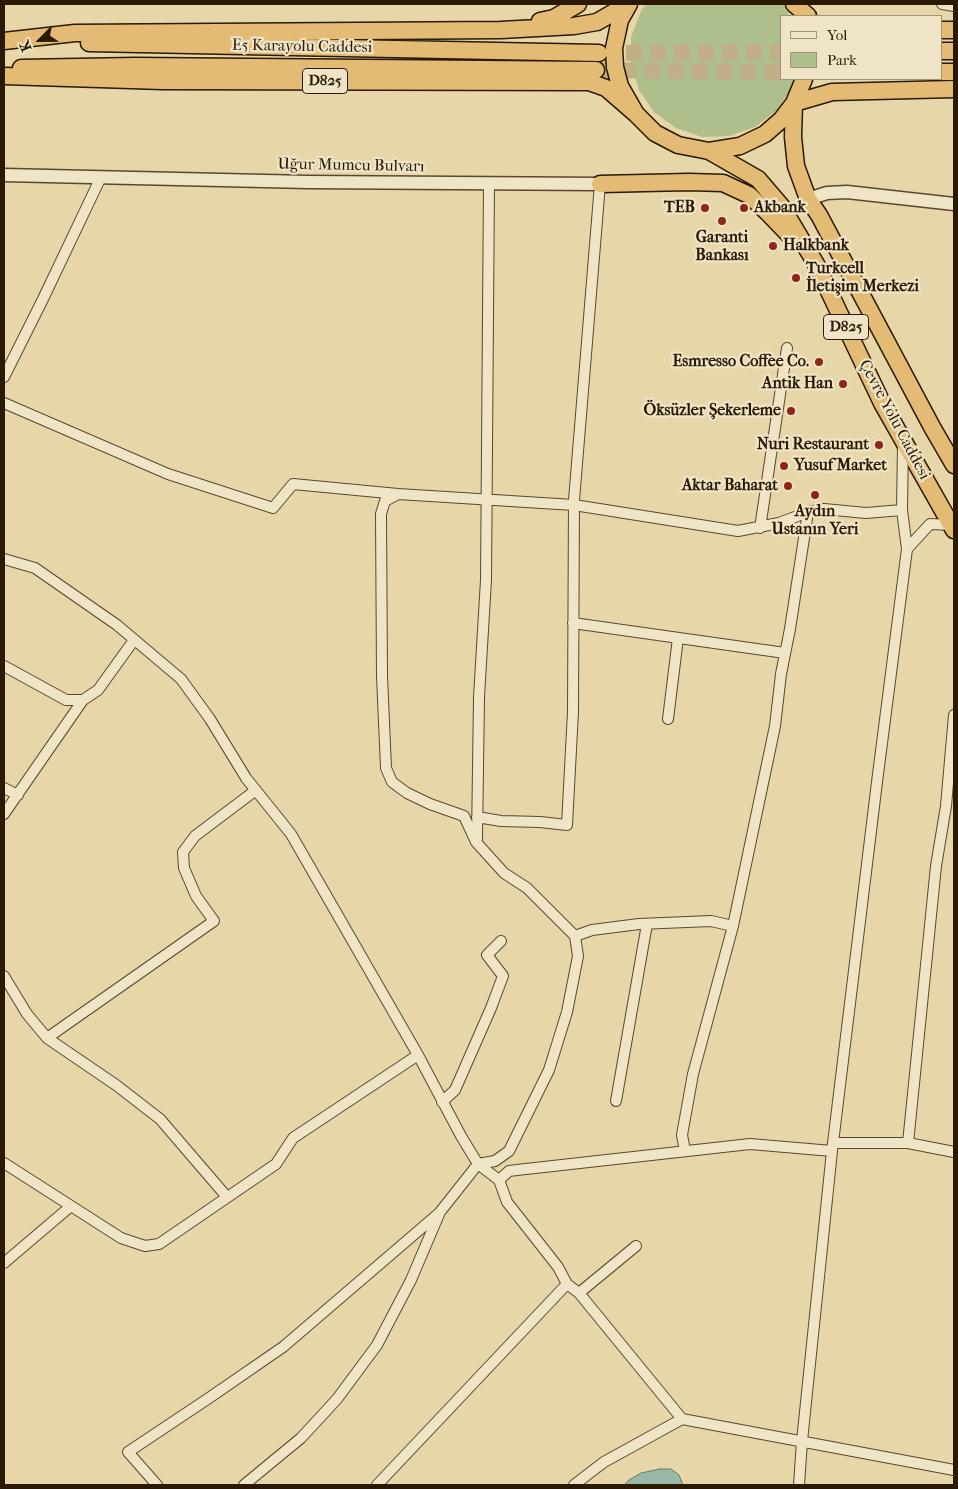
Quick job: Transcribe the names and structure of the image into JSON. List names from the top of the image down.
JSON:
{
  "streets": {
    "highway": ["E5 Karayolu Caddesi", "D825", "Çevre Yolu Caddesi"],
    "street": ["Uğur Mumcu Bulvarı"]
  },
  "crossings": [
    ["D825", "Çevre Yolu Caddesi"]
  ],
  "places": [
    "TEB",
    "Akbank",
    "Garanti Bankası",
    "Halkbank",
    "Turkcell İletişim Merkezi",
    "Esmresso Coffee Co.",
    "Antik Han",
    "Öksüzler Şekerleme",
    "Nuri Restaurant",
    "Yusuf Market",
    "Aktar Baharat",
    "Aydın Ustanın Yeri"
  ],
  "legend": ["Yol", "Park"],
  "north": "bottom left"
}
